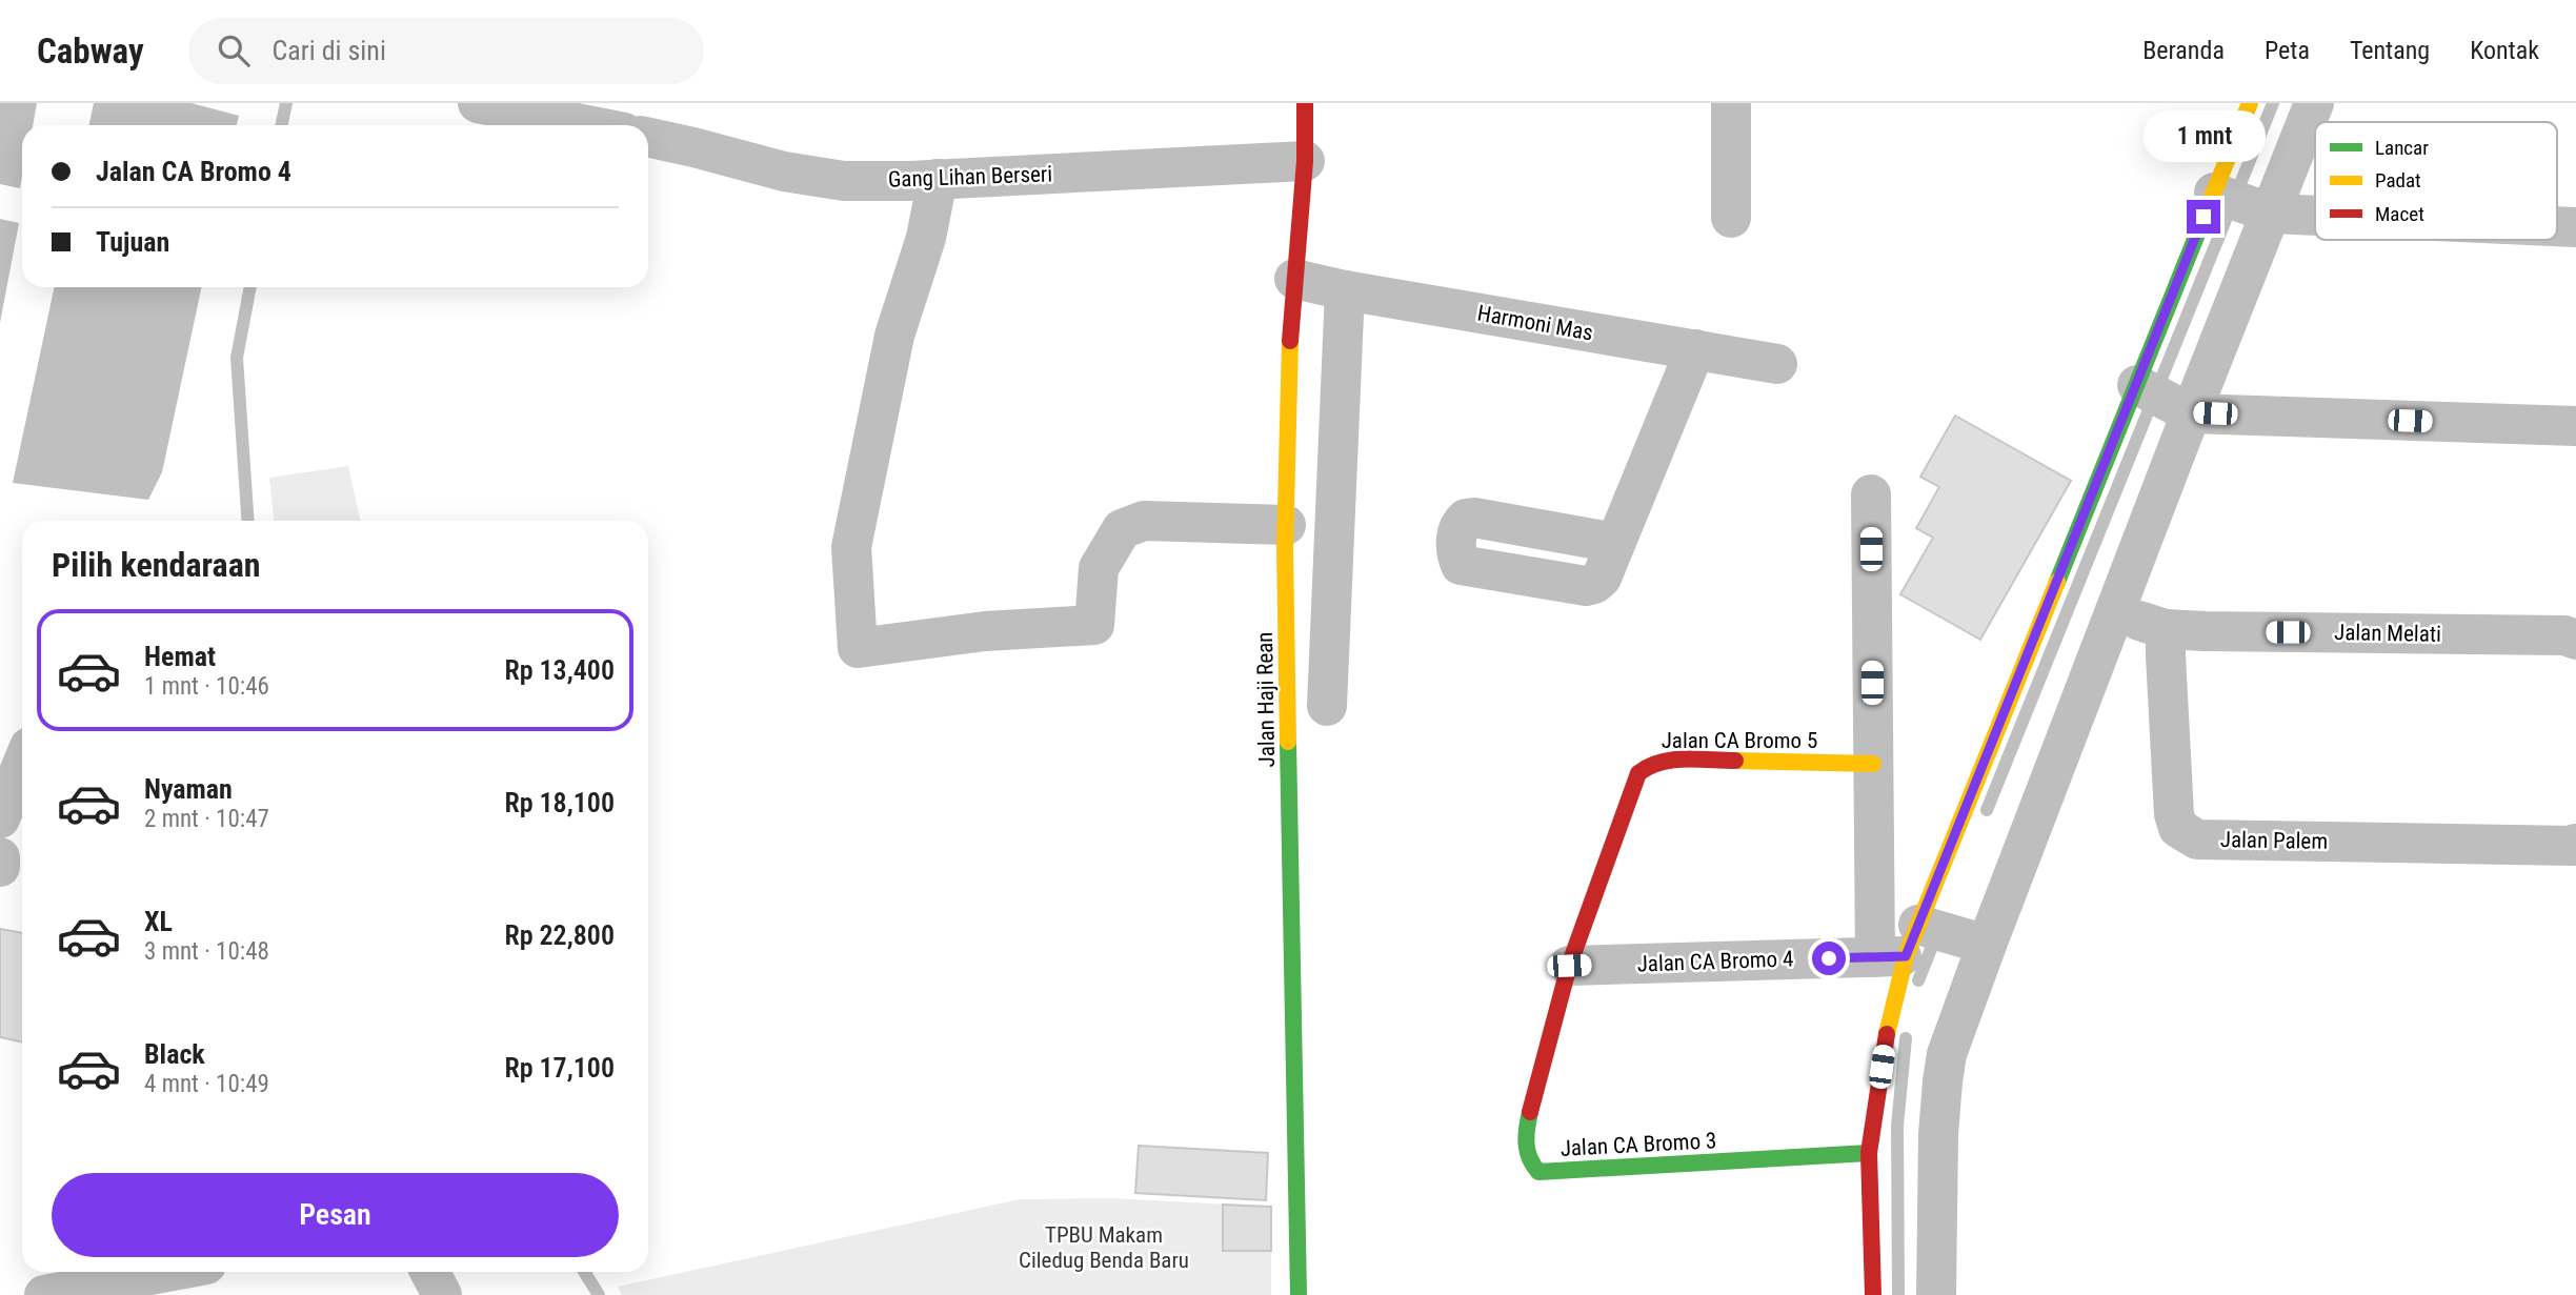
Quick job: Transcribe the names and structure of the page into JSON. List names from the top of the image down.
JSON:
{
  "streets": {
    "street": [
      "Gang Lihan Berseri",
      "Harmoni Mas",
      "Jalan Melati",
      "Jalan Haji Rean",
      "Jalan CA Bromo 5",
      "Jalan Palem",
      "Jalan CA Bromo 4",
      "Jalan CA Bromo 3"
    ]
  },
  "crossings": [
    ["Gang Lihan Berseri", "Jalan Haji Rean"],
    ["Harmoni Mas", "Jalan Haji Rean"],
    ["Jalan Melati", "Jalan Palem"],
    ["Jalan CA Bromo 5", "Jalan CA Bromo 4"],
    ["Jalan CA Bromo 5", "Jalan CA Bromo 3"],
    ["Jalan CA Bromo 4", "Jalan CA Bromo 3"]
  ],
  "parks": ["TPBU Makam Ciledug Benda Baru"],
  "legend": ["Lancar", "Padat", "Macet"],
  "page": {
    "header": "Cabway",
    "search": "Cari di sini",
    "nav": [
      "Beranda",
      "Peta",
      "Tentang",
      "Kontak"
    ],
    "bubble": "1 mnt",
    "banner": ["Jalan CA Bromo 4", "Tujuan"],
    "heading": "Pilih kendaraan",
    "list": [
      {
        "name": "Hemat",
        "note": "1 mnt · 10:46",
        "value": "Rp 13,400"
      },
      {
        "name": "Nyaman",
        "note": "2 mnt · 10:47",
        "value": "Rp 18,100"
      },
      {
        "name": "XL",
        "note": "3 mnt · 10:48",
        "value": "Rp 22,800"
      },
      {
        "name": "Black",
        "note": "4 mnt · 10:49",
        "value": "Rp 17,100"
      }
    ],
    "buttons": "Pesan"
  }
}
